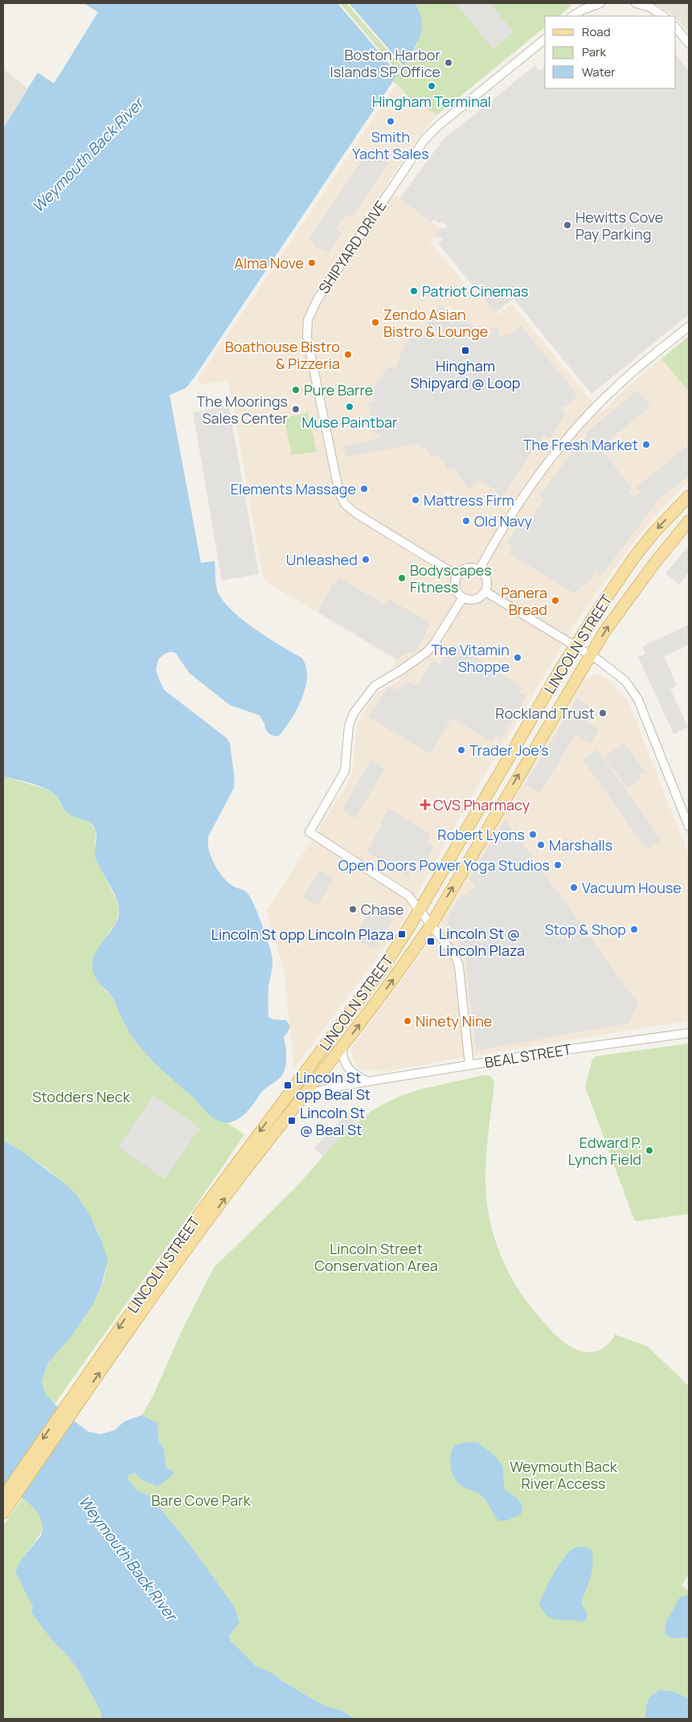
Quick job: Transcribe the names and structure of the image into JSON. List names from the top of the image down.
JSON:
{
  "streets": {
    "main road": ["LINCOLN STREET"],
    "street": ["SHIPYARD DRIVE", "BEAL STREET"]
  },
  "crossings": [
    ["LINCOLN STREET", "BEAL STREET"]
  ],
  "water": ["Weymouth Back River"],
  "parks": [
    "Stodders Neck",
    "Lincoln Street Conservation Area",
    "Weymouth Back River Access",
    "Bare Cove Park"
  ],
  "places": {
    "other": [
      "Boston Harbor Islands SP Office",
      "Hingham Terminal",
      "Smith Yacht Sales",
      "Hewitts Cove Pay Parking",
      "Alma Nove",
      "Patriot Cinemas",
      "Zendo Asian Bistro & Lounge",
      "Boathouse Bistro & Pizzeria",
      "Pure Barre",
      "Muse Paintbar",
      "The Moorings Sales Center",
      "The Fresh Market",
      "Elements Massage",
      "Mattress Firm",
      "Old Navy",
      "Unleashed",
      "Bodyscapes Fitness",
      "Panera Bread",
      "The Vitamin Shoppe",
      "Rockland Trust",
      "Trader Joe's",
      "Robert Lyons",
      "Marshalls",
      "Open Doors Power Yoga Studios",
      "Vacuum House",
      "Chase",
      "Stop & Shop",
      "Ninety Nine",
      "Edward P. Lynch Field"
    ],
    "transit": [
      "Hingham Shipyard @ Loop",
      "Lincoln St opp Lincoln Plaza",
      "Lincoln St @ Lincoln Plaza",
      "Lincoln St opp Beal St",
      "Lincoln St @ Beal St"
    ],
    "health": ["CVS Pharmacy"]
  },
  "legend": ["Road", "Park", "Water"]
}
